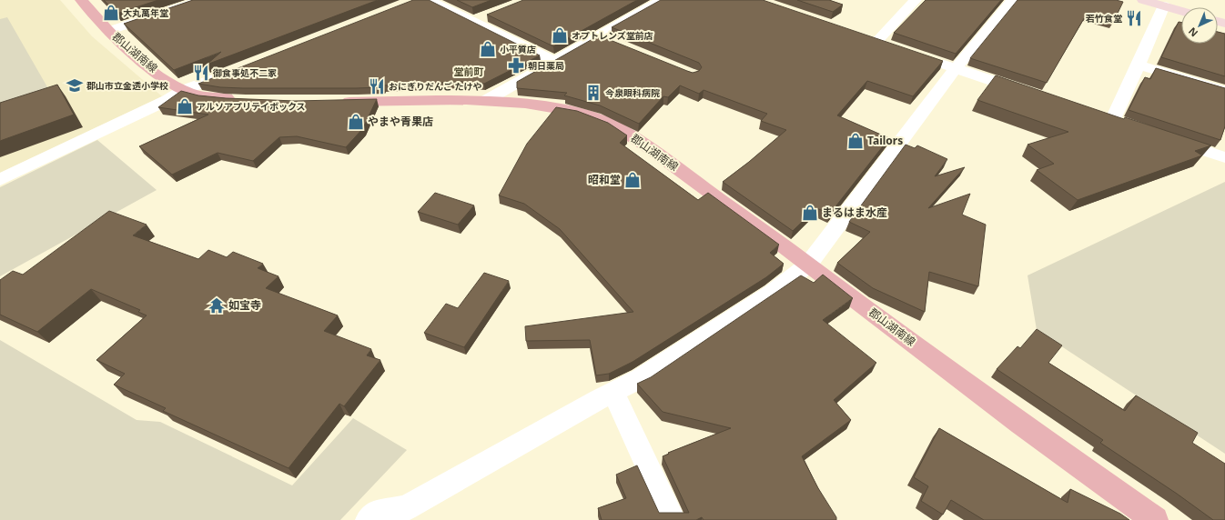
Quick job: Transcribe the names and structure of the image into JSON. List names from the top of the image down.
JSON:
{
  "streets": {
    "main road": ["郡山湖南線"]
  },
  "districts": ["堂前町"],
  "places": {
    "shop": [
      "大丸萬年堂",
      "オプトレンズ堂前店",
      "小平質店",
      "アルソアプリテイボックス",
      "やまや青果店",
      "Tailors",
      "昭和堂",
      "まるはま水産"
    ],
    "restaurant": ["若竹食堂", "御食事処不二家", "おにぎりだんご たけや"],
    "pharmacy": ["朝日薬局"],
    "school or university": ["郡山市立金透小学校"],
    "building": ["今泉眼科病院"],
    "temple": ["如宝寺"]
  },
  "north": "bottom left"
}
